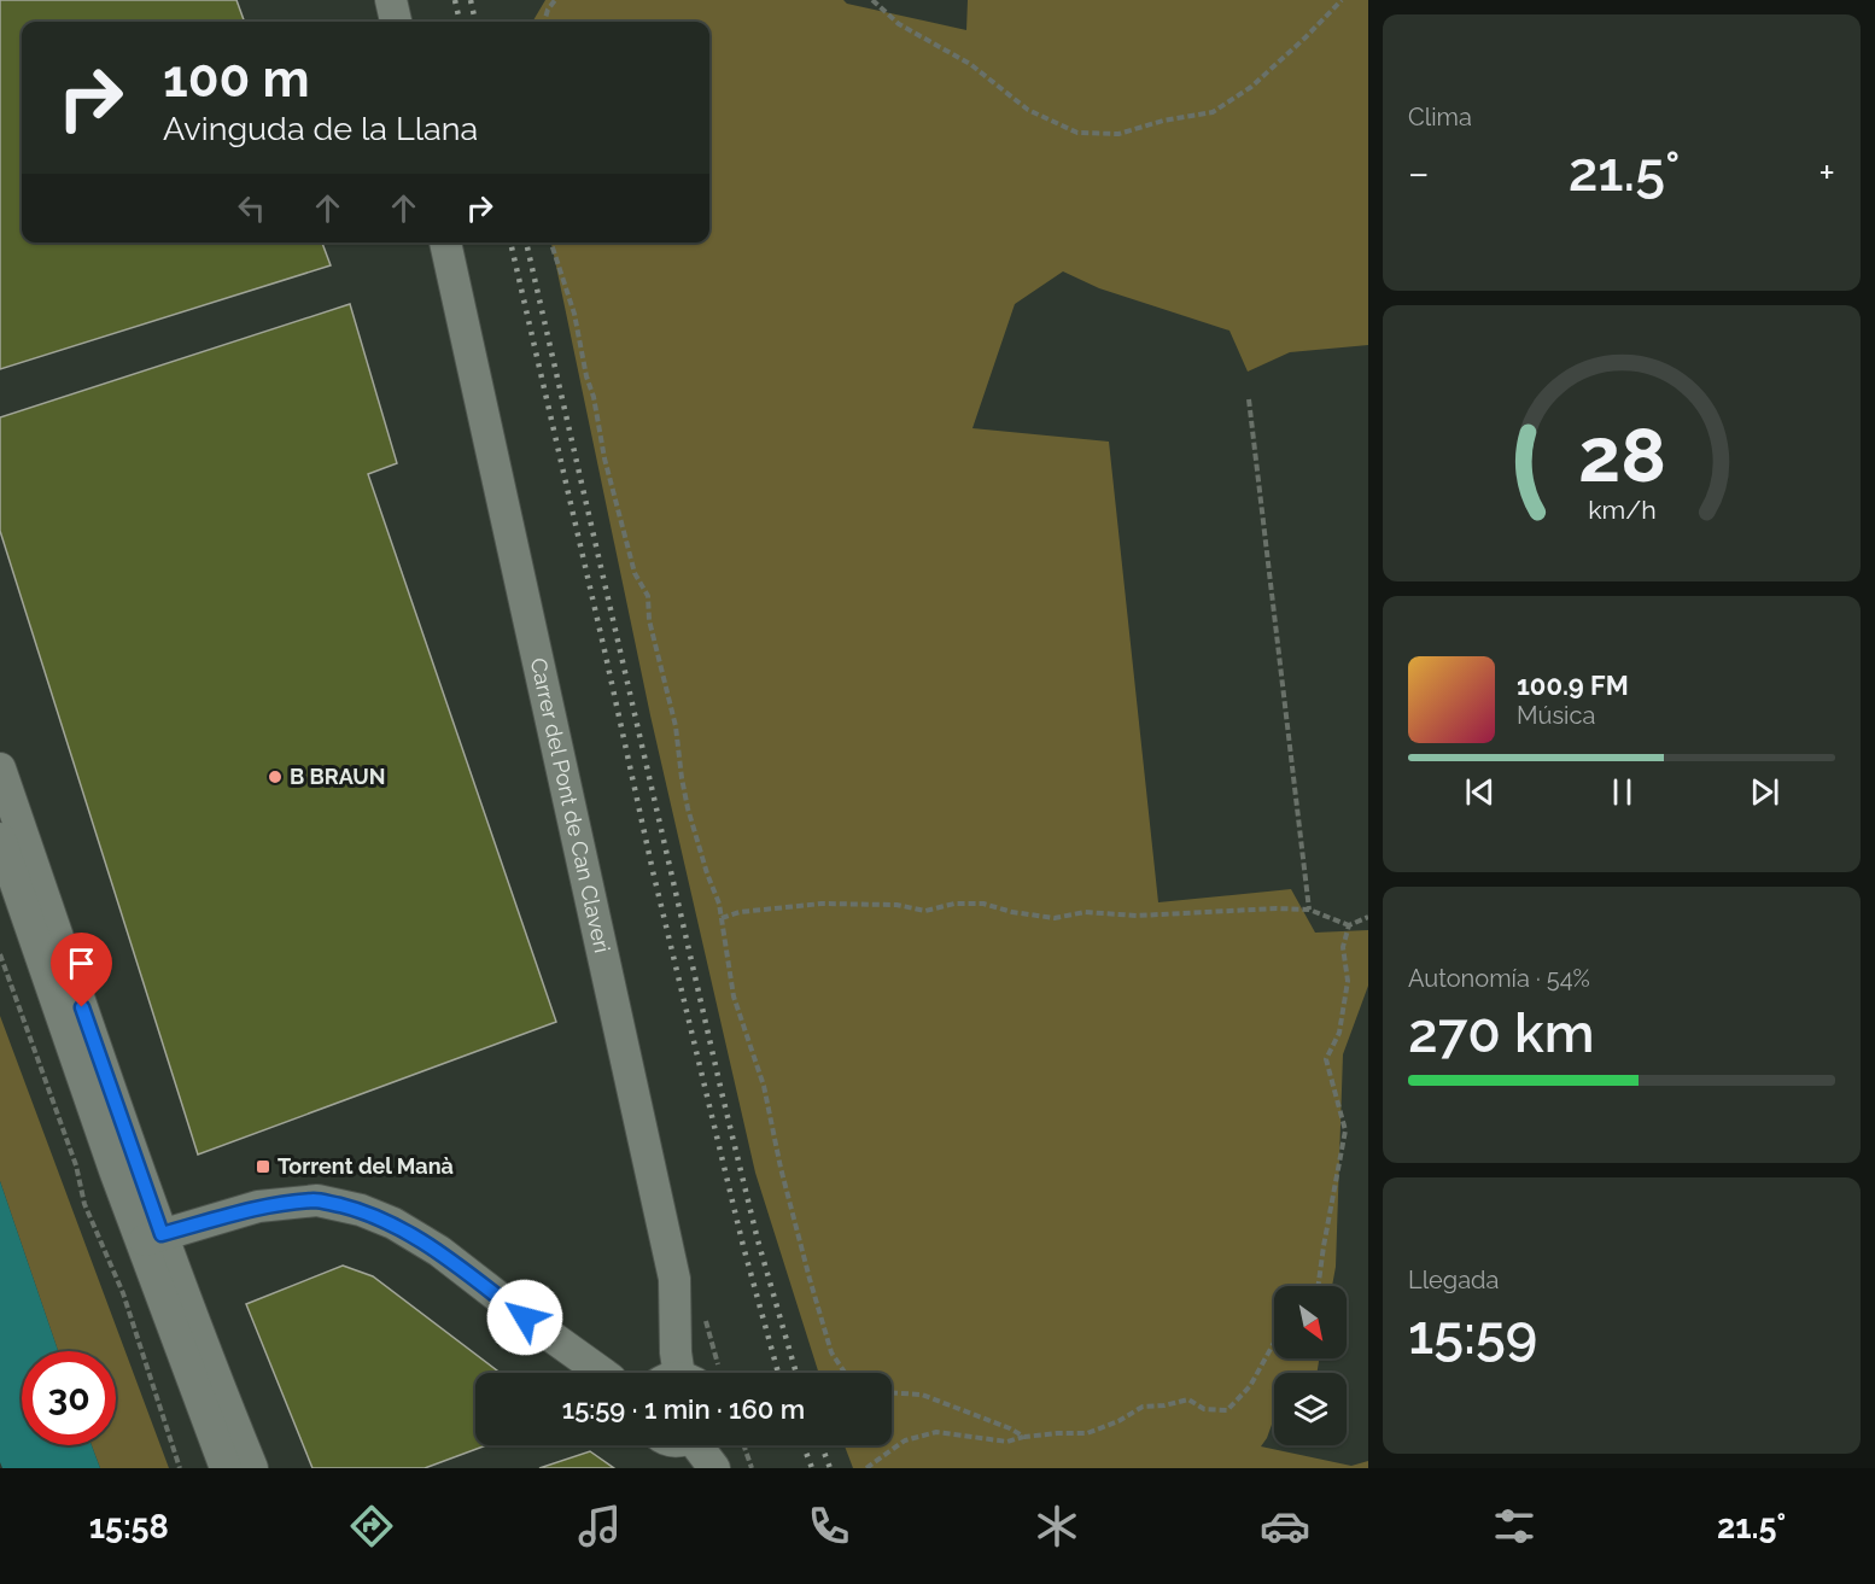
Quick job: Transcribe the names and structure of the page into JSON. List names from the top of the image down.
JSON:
{
  "streets": {
    "street": ["Carrer del Pont de Can Claveri"]
  },
  "places": {
    "other": ["B BRAUN"],
    "transit": ["Torrent del Manà"]
  },
  "north": "bottom right",
  "page": {
    "tile": [
      "Clima",
      ["Autonomía · 54%", "270 km"],
      ["Llegada", "15:59"]
    ],
    "turn": ["100 m", "Avinguda de la Llana"],
    "heat": ["−", "21.5°", "+"],
    "song": ["100.9 FM", "Música"],
    "limit": "30",
    "trip": "15:59 · 1 min · 160 m",
    "tabs": ["15:58", "21.5°"],
    "gauge": ["28", "km/h"]
  }
}
